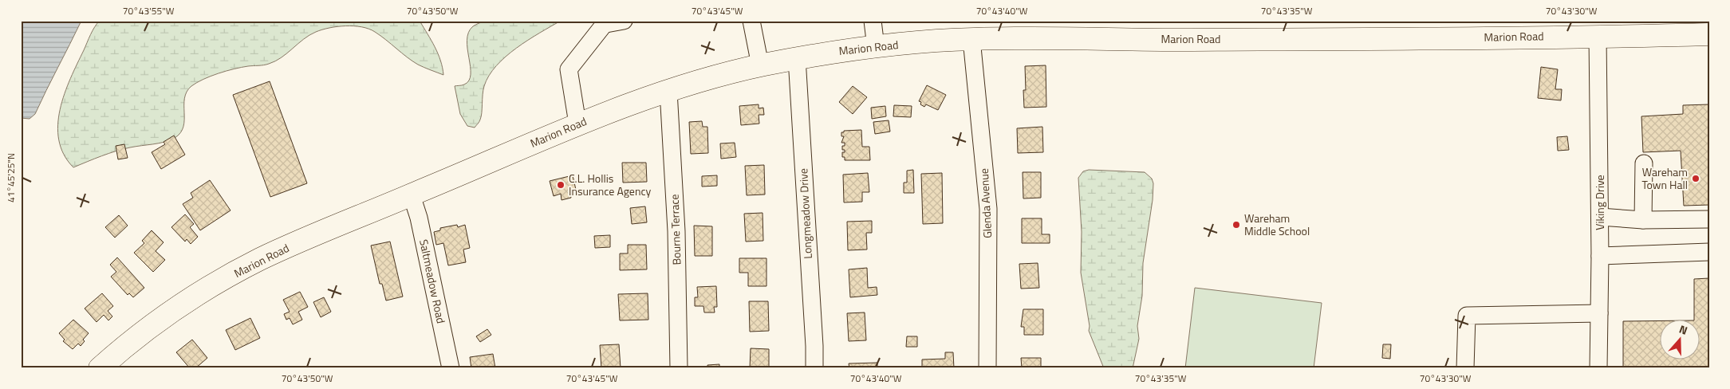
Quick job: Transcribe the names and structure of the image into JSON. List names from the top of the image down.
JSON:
{
  "streets": {
    "main road": ["Marion Road"],
    "street": [
      "Viking Drive",
      "Glenda Avenue",
      "Longmeadow Drive",
      "Bourne Terrace",
      "Saltmeadow Road"
    ]
  },
  "crossings": [
    ["Marion Road", "Viking Drive"],
    ["Marion Road", "Glenda Avenue"],
    ["Marion Road", "Longmeadow Drive"],
    ["Marion Road", "Bourne Terrace"],
    ["Marion Road", "Saltmeadow Road"]
  ],
  "places": ["Wareham Town Hall", "C.L. Hollis Insurance Agency", "Wareham Middle School"],
  "north": "top",
  "coordinates": [
    "70°43'55\"W",
    "70°43'50\"W",
    "70°43'45\"W",
    "70°43'40\"W",
    "70°43'35\"W",
    "70°43'30\"W",
    "41°45'25\"N"
  ]
}
